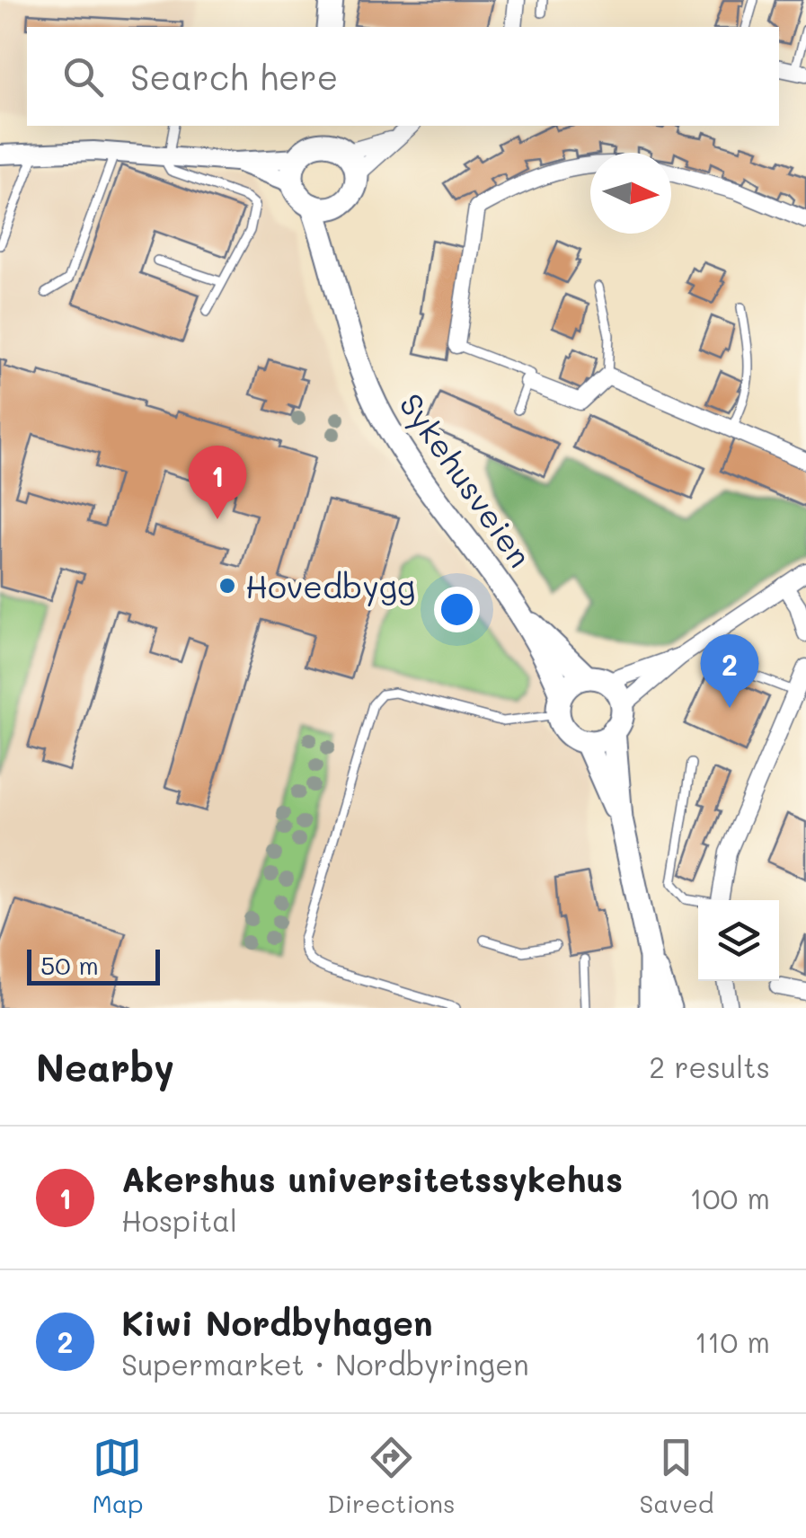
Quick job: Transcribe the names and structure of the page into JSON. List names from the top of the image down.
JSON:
{
  "streets": {
    "main road": ["Sykehusveien"]
  },
  "places": ["Hovedbygg"],
  "scale_bar": "50 m",
  "north": "right",
  "page": {
    "search": "Search here",
    "pins": ["1", "2"],
    "scale": "50 m",
    "heading": ["Nearby", "2 results"],
    "list": [
      {
        "mark": "1",
        "name": "Akershus universitetssykehus",
        "note": "Hospital",
        "value": "100 m"
      },
      {
        "mark": "2",
        "name": "Kiwi Nordbyhagen",
        "note": "Supermarket · Nordbyringen",
        "value": "110 m"
      }
    ],
    "nav": ["Map", "Directions", "Saved"]
  }
}
